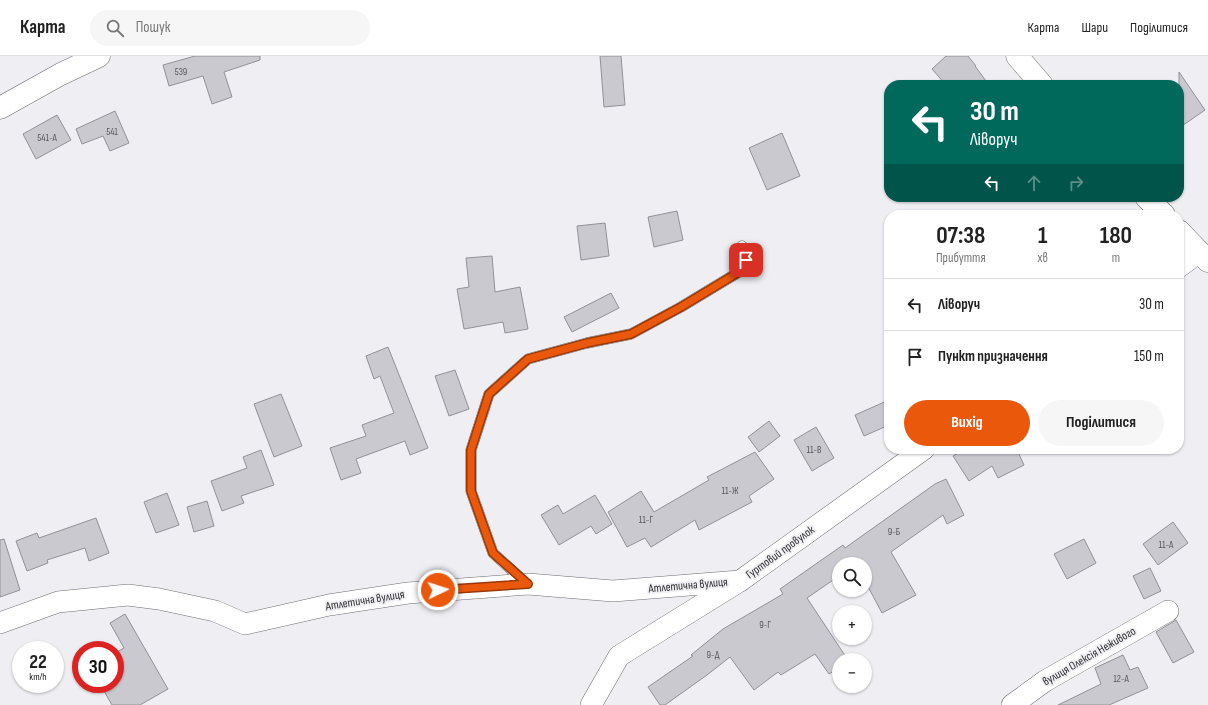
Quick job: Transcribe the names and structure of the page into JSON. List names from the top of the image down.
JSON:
{
  "streets": {
    "street": ["Гуртовий провулок", "Атлетична вулиця", "вулиця Олексія Неживого"]
  },
  "crossings": [
    ["Гуртовий провулок", "Атлетична вулиця"]
  ],
  "house_numbers": [
    "539",
    "541",
    "541-А",
    "11-В",
    "11-Ж",
    "11-Г",
    "9-Б",
    "11-А",
    "9-Г",
    "9-Д",
    "12-А"
  ],
  "page": {
    "header": "Карта",
    "search": "Пошук",
    "nav": ["Карта", "Шари", "Поділитися"],
    "turn": ["30 m", "Ліворуч"],
    "eta": [
      "07:38",
      "Прибуття",
      "1",
      "хв",
      "180",
      "m"
    ],
    "list": [
      {
        "name": "Ліворуч",
        "value": "30 m"
      },
      {
        "name": "Пункт призначення",
        "value": "150 m"
      }
    ],
    "buttons": ["Вихід", "Поділитися"],
    "map_buttons": ["+", "−"],
    "speed": "22 km/h",
    "limit": "30"
  }
}
